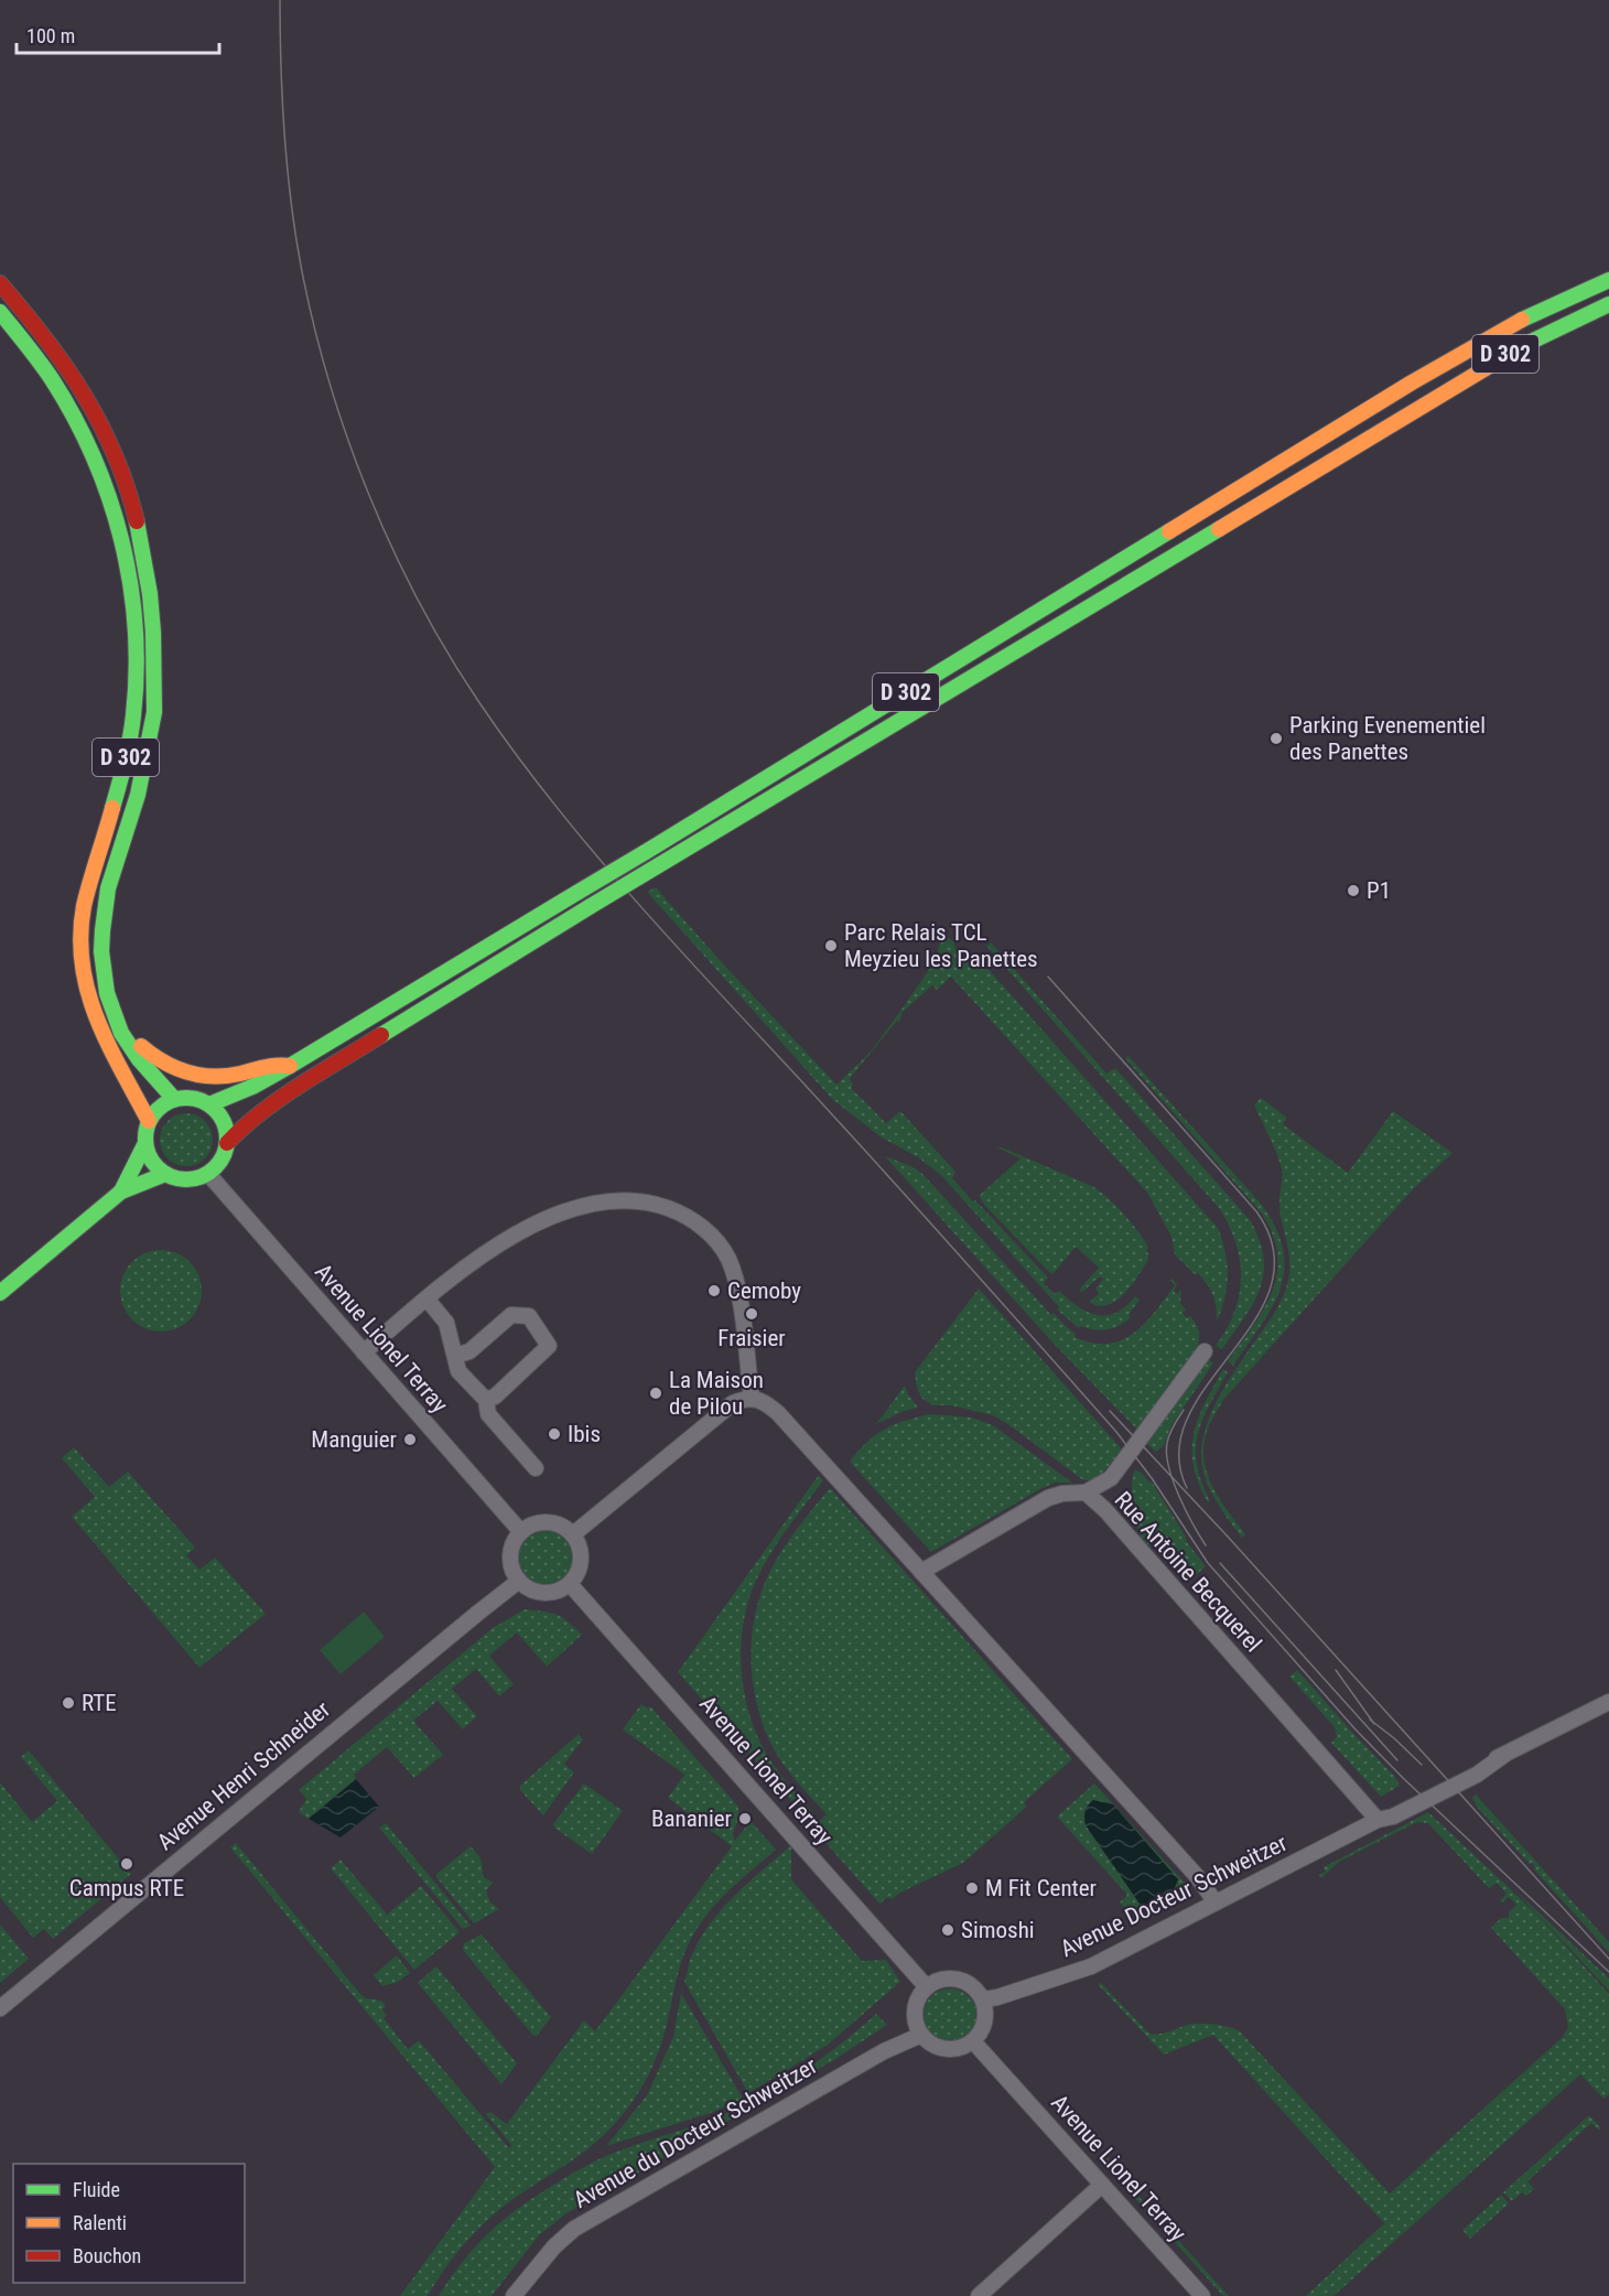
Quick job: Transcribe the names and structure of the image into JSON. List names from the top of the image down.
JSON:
{
  "streets": {
    "main road": ["D 302"],
    "street": [
      "Avenue Lionel Terray",
      "Rue Antoine Becquerel",
      "Avenue Henri Schneider",
      "Avenue Docteur Schweitzer",
      "Avenue du Docteur Schweitzer"
    ]
  },
  "crossings": [
    ["D 302", "Avenue Lionel Terray"],
    ["Avenue Lionel Terray", "Avenue Henri Schneider"],
    ["Avenue Lionel Terray", "Avenue Docteur Schweitzer"],
    ["Avenue Lionel Terray", "Avenue du Docteur Schweitzer"],
    ["Rue Antoine Becquerel", "Avenue Docteur Schweitzer"],
    ["Avenue Docteur Schweitzer", "Avenue du Docteur Schweitzer"]
  ],
  "places": [
    "Parking Evenementiel des Panettes",
    "P1",
    "Parc Relais TCL Meyzieu les Panettes",
    "Cemoby",
    "Fraisier",
    "La Maison de Pilou",
    "Ibis",
    "Manguier",
    "RTE",
    "Bananier",
    "Campus RTE",
    "M Fit Center",
    "Simoshi"
  ],
  "legend": ["Fluide", "Ralenti", "Bouchon"],
  "scale_bar": "100 m"
}
